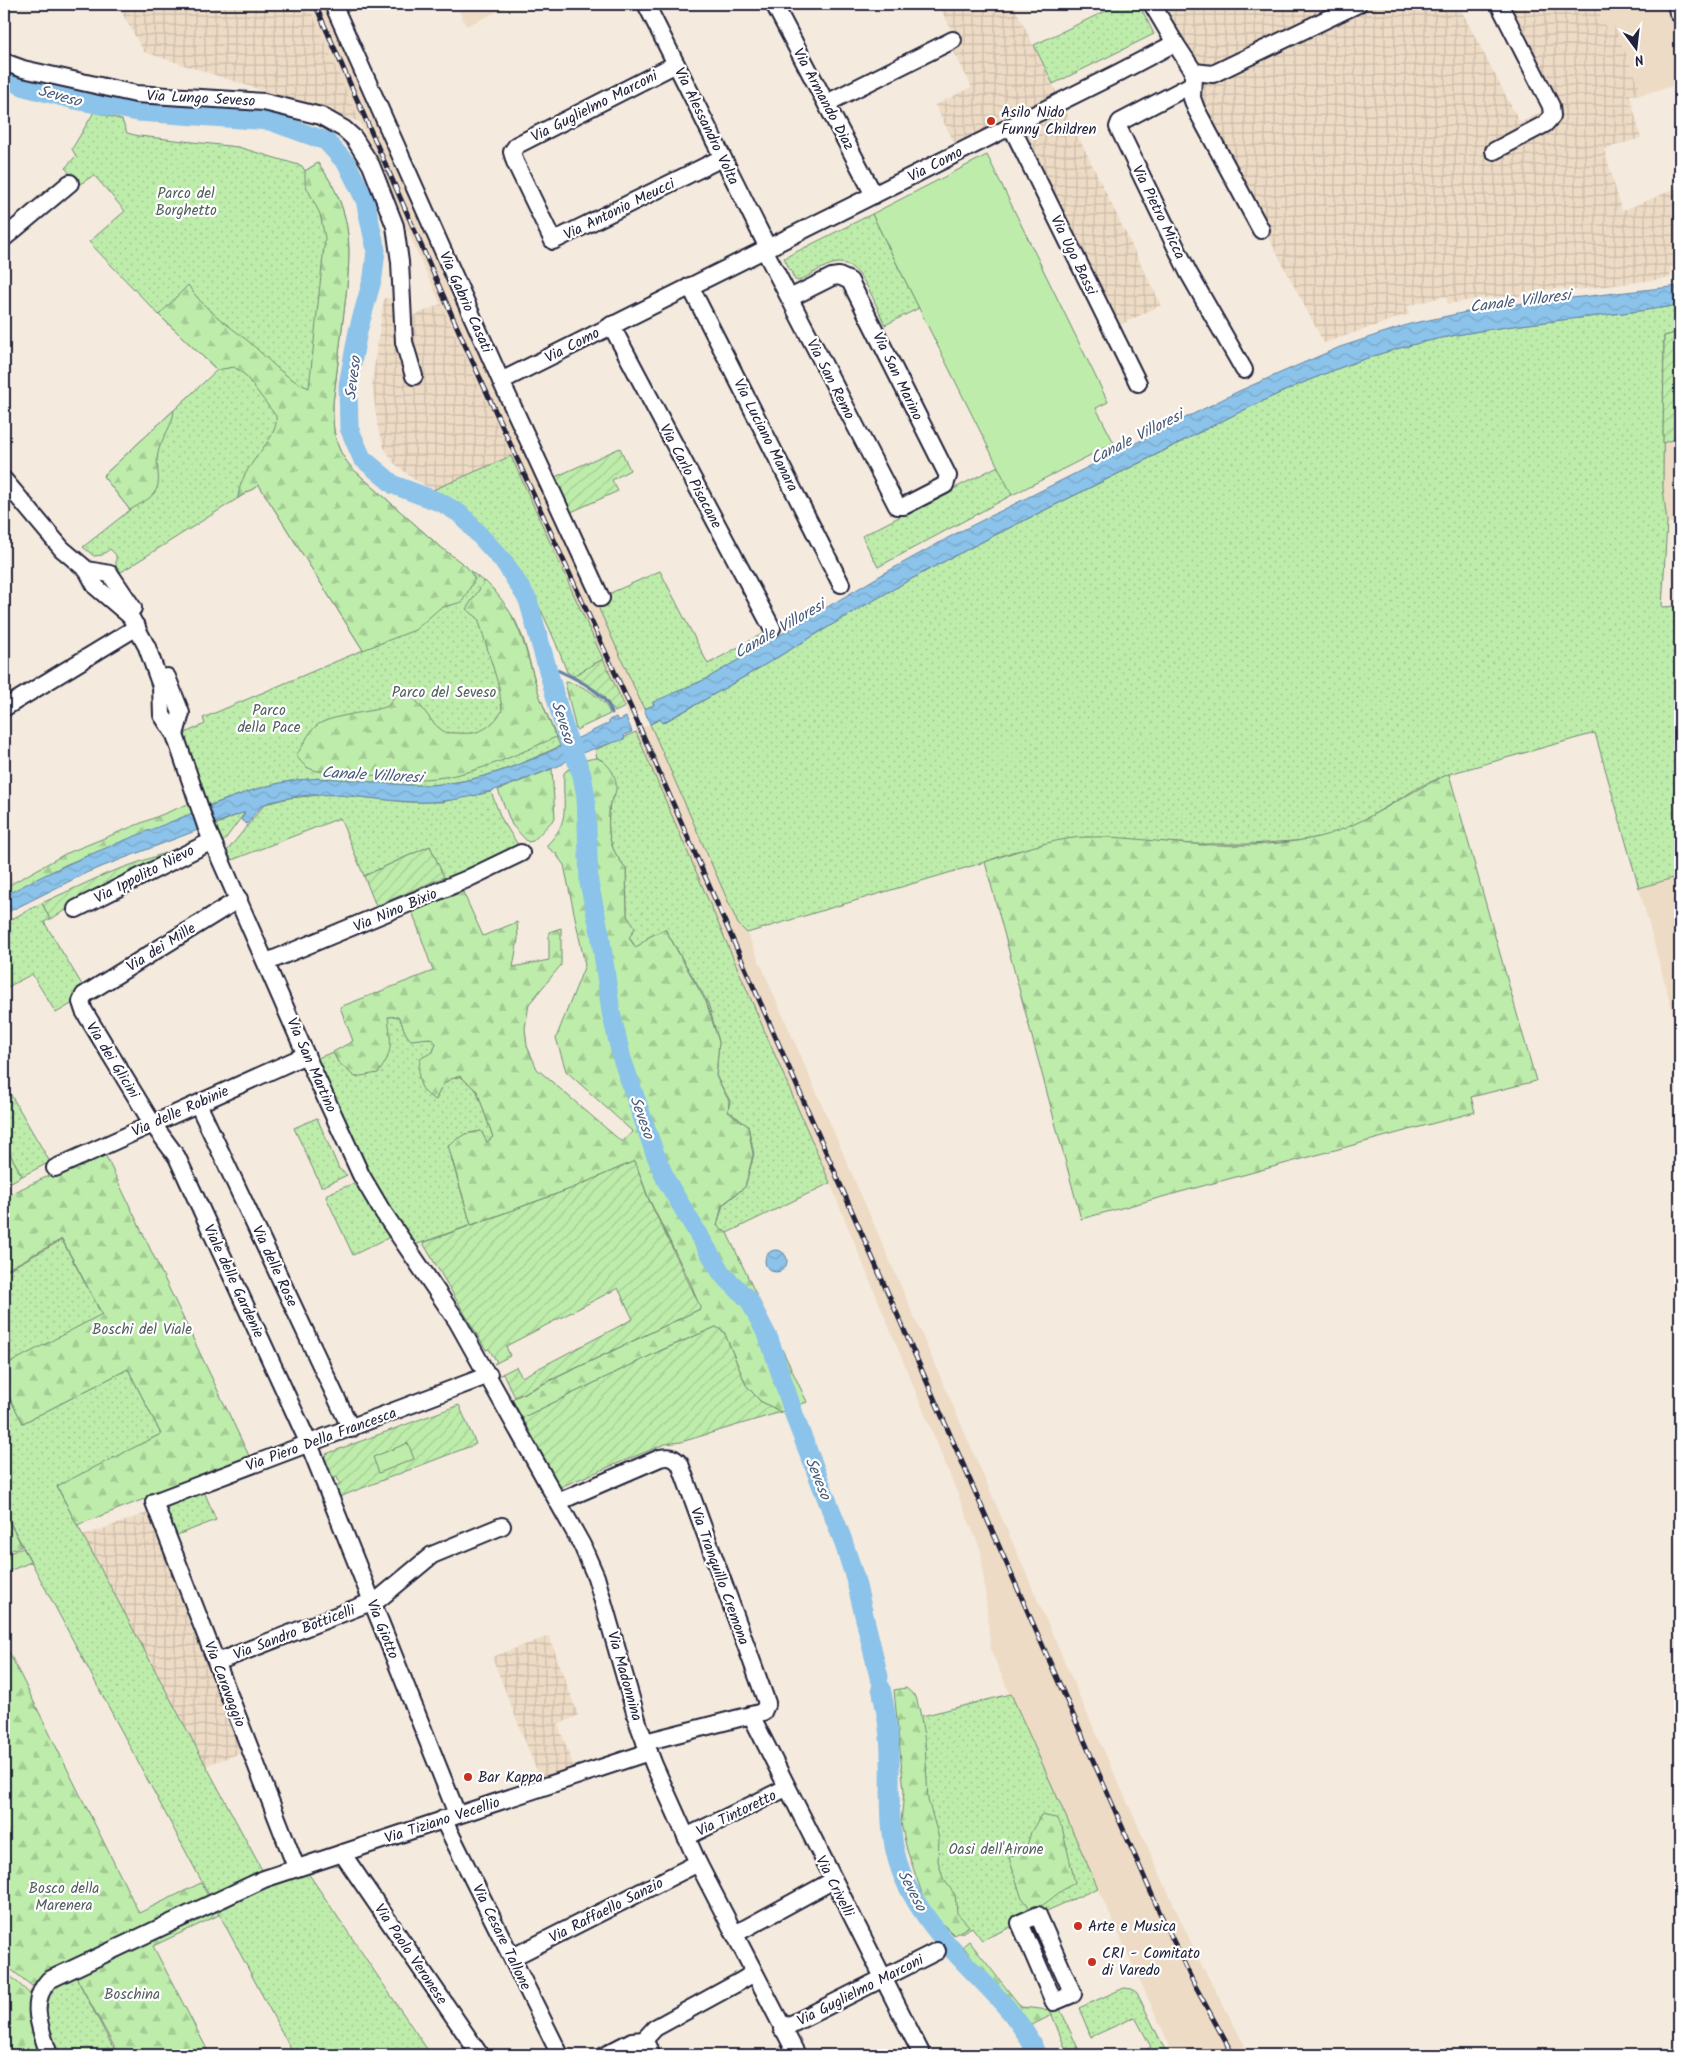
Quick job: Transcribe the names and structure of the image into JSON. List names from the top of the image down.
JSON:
{
  "streets": {
    "street": [
      "Via Lungo Seveso",
      "Via Armando Diaz",
      "Via Guglielmo Marconi",
      "Via Alessandro Volta",
      "Via Como",
      "Via Antonio Meucci",
      "Via Pietro Micca",
      "Via Ugo Bassi",
      "Via Gabrio Casati",
      "Via San Marino",
      "Via San Remo",
      "Via Luciano Manara",
      "Via Carlo Pisacane",
      "Via Ippolito Nievo",
      "Via Nino Bixio",
      "Via dei Mille",
      "Via dei Glicini",
      "Via San Martino",
      "Via delle Robinie",
      "Via delle Rose",
      "Viale delle Gardenie",
      "Via Piero Della Francesca",
      "Via Tranquillo Cremona",
      "Via Giotto",
      "Via Sandro Botticelli",
      "Via Madonnina",
      "Via Caravaggio",
      "Via Tintoretto",
      "Via Tiziano Vecellio",
      "Via Crivelli",
      "Via Raffaello Sanzio",
      "Via Cesare Tallone",
      "Via Paolo Veronese"
    ]
  },
  "crossings": [
    ["Via Armando Diaz", "Via Como"],
    ["Via Guglielmo Marconi", "Via Alessandro Volta"],
    ["Via Guglielmo Marconi", "Via Antonio Meucci"],
    ["Via Guglielmo Marconi", "Via Madonnina"],
    ["Via Guglielmo Marconi", "Via Crivelli"],
    ["Via Alessandro Volta", "Via Como"],
    ["Via Alessandro Volta", "Via Antonio Meucci"],
    ["Via Alessandro Volta", "Via San Remo"],
    ["Via Como", "Via Ugo Bassi"],
    ["Via Como", "Via Gabrio Casati"],
    ["Via Como", "Via San Remo"],
    ["Via Como", "Via Luciano Manara"],
    ["Via Como", "Via Carlo Pisacane"],
    ["Via San Marino", "Via San Remo"],
    ["Via Ippolito Nievo", "Via San Martino"],
    ["Via Nino Bixio", "Via San Martino"],
    ["Via dei Mille", "Via dei Glicini"],
    ["Via dei Mille", "Via San Martino"],
    ["Via dei Glicini", "Via delle Robinie"],
    ["Via dei Glicini", "Viale delle Gardenie"],
    ["Via San Martino", "Via delle Robinie"],
    ["Via San Martino", "Via Piero Della Francesca"],
    ["Via San Martino", "Via Madonnina"],
    ["Via delle Robinie", "Via delle Rose"],
    ["Via delle Robinie", "Viale delle Gardenie"],
    ["Via delle Rose", "Via Piero Della Francesca"],
    ["Viale delle Gardenie", "Via Piero Della Francesca"],
    ["Viale delle Gardenie", "Via Giotto"],
    ["Via Piero Della Francesca", "Via Giotto"],
    ["Via Piero Della Francesca", "Via Madonnina"],
    ["Via Piero Della Francesca", "Via Caravaggio"],
    ["Via Tranquillo Cremona", "Via Madonnina"],
    ["Via Tranquillo Cremona", "Via Tiziano Vecellio"],
    ["Via Giotto", "Via Sandro Botticelli"],
    ["Via Giotto", "Via Tiziano Vecellio"],
    ["Via Giotto", "Via Cesare Tallone"],
    ["Via Sandro Botticelli", "Via Caravaggio"],
    ["Via Madonnina", "Via Tintoretto"],
    ["Via Madonnina", "Via Tiziano Vecellio"],
    ["Via Madonnina", "Via Raffaello Sanzio"],
    ["Via Caravaggio", "Via Tiziano Vecellio"],
    ["Via Tintoretto", "Via Crivelli"],
    ["Via Tiziano Vecellio", "Via Crivelli"],
    ["Via Tiziano Vecellio", "Via Cesare Tallone"],
    ["Via Tiziano Vecellio", "Via Paolo Veronese"],
    ["Via Raffaello Sanzio", "Via Cesare Tallone"]
  ],
  "water": ["Seveso", "Canale Villoresi"],
  "parks": [
    "Parco del Borghetto",
    "Parco del Seveso",
    "Parco della Pace",
    "Boschi del Viale",
    "Oasi dell'Airone",
    "Bosco della Marenera",
    "Boschina"
  ],
  "places": [
    "Asilo Nido Funny Children",
    "Bar Kappa",
    "Arte e Musica",
    "CRI - Comitato di Varedo"
  ],
  "north": "bottom"
}
